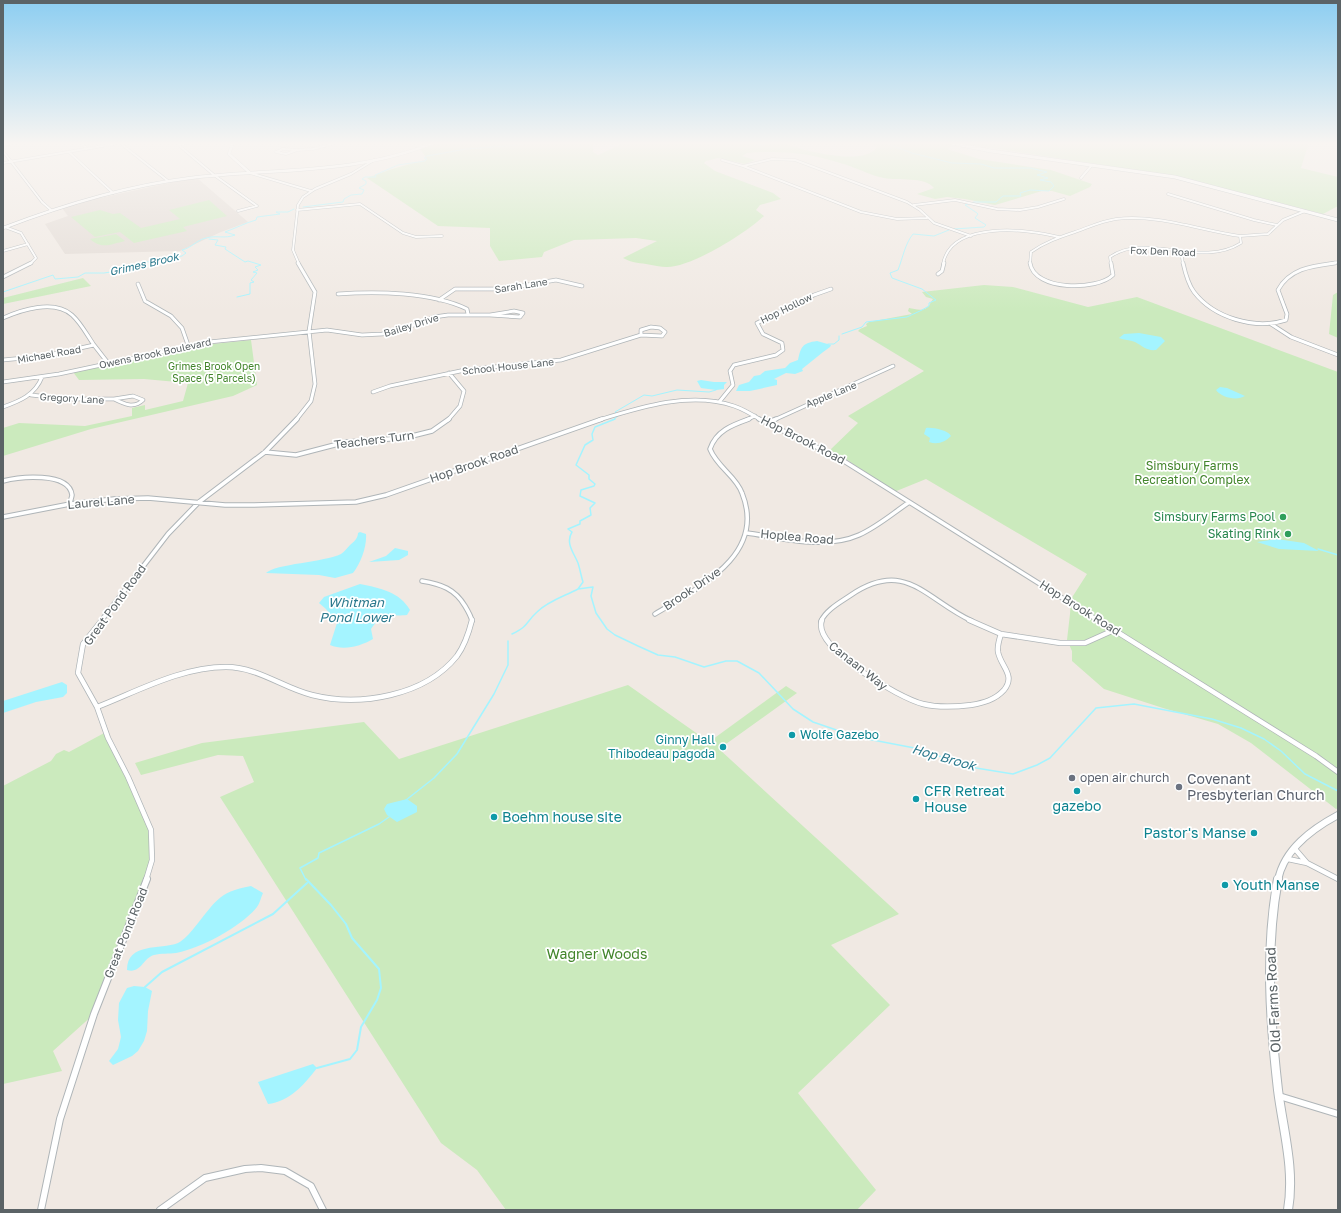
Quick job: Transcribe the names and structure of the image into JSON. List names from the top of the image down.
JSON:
{
  "streets": {
    "street": [
      "Fox Den Road",
      "Sarah Lane",
      "Hop Hollow",
      "Bailey Drive",
      "Owens Brook Boulevard",
      "Michael Road",
      "School House Lane",
      "Apple Lane",
      "Gregory Lane",
      "Teachers Turn",
      "Hop Brook Road",
      "Laurel Lane",
      "Hoplea Road",
      "Brook Drive",
      "Great Pond Road",
      "Canaan Way",
      "Old Farms Road"
    ]
  },
  "crossings": [
    ["Hop Hollow", "Hop Brook Road"],
    ["Bailey Drive", "Owens Brook Boulevard"],
    ["Bailey Drive", "Great Pond Road"],
    ["Owens Brook Boulevard", "Michael Road"],
    ["Owens Brook Boulevard", "Great Pond Road"],
    ["School House Lane", "Teachers Turn"],
    ["Apple Lane", "Hop Brook Road"],
    ["Teachers Turn", "Great Pond Road"],
    ["Hop Brook Road", "Laurel Lane"],
    ["Hop Brook Road", "Hoplea Road"],
    ["Hop Brook Road", "Brook Drive"],
    ["Hop Brook Road", "Great Pond Road"],
    ["Hop Brook Road", "Canaan Way"],
    ["Laurel Lane", "Great Pond Road"],
    ["Hoplea Road", "Brook Drive"]
  ],
  "water": ["Grimes Brook", "Whitman Pond Lower", "Hop Brook"],
  "parks": ["Grimes Brook Open Space (5 Parcels)", "Simsbury Farms Recreation Complex", "Wagner Woods"],
  "places": [
    "Simsbury Farms Pool",
    "Skating Rink",
    "Wolfe Gazebo",
    "Ginny Hall Thibodeau pagoda",
    "open air church",
    "Covenant Presbyterian Church",
    "gazebo",
    "CFR Retreat House",
    "Boehm house site",
    "Pastor's Manse",
    "Youth Manse"
  ]
}
